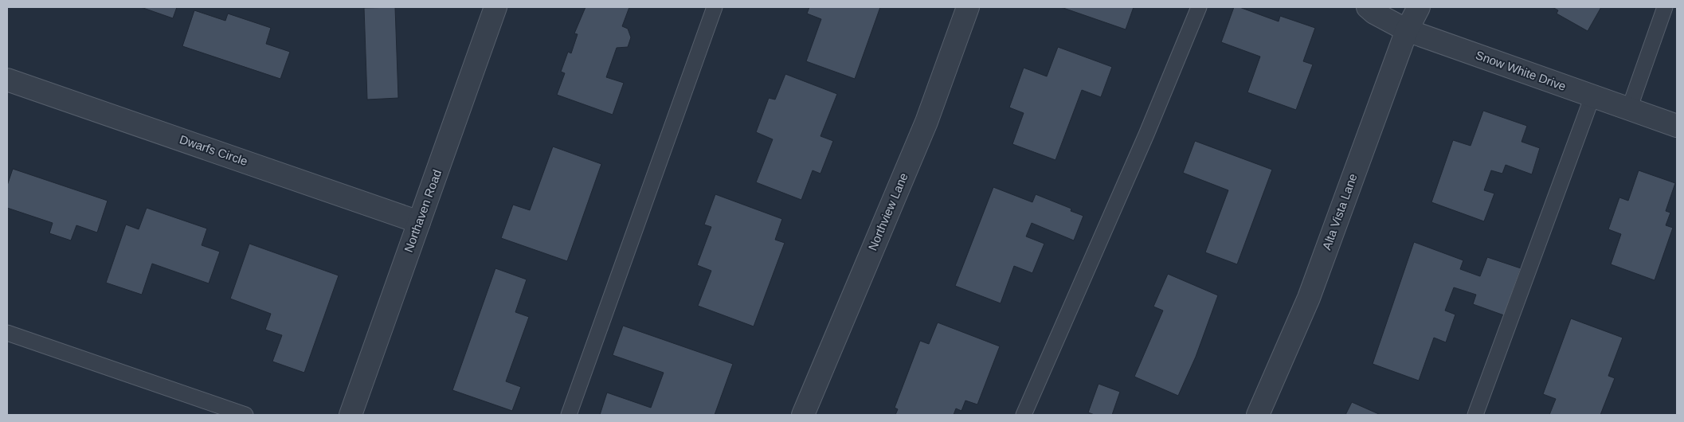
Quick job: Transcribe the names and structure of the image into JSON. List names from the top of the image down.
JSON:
{
  "streets": {
    "street": [
      "Snow White Drive",
      "Dwarfs Circle",
      "Northaven Road",
      "Northview Lane",
      "Alta Vista Lane"
    ]
  },
  "crossings": [
    ["Snow White Drive", "Alta Vista Lane"],
    ["Dwarfs Circle", "Northaven Road"]
  ]
}
